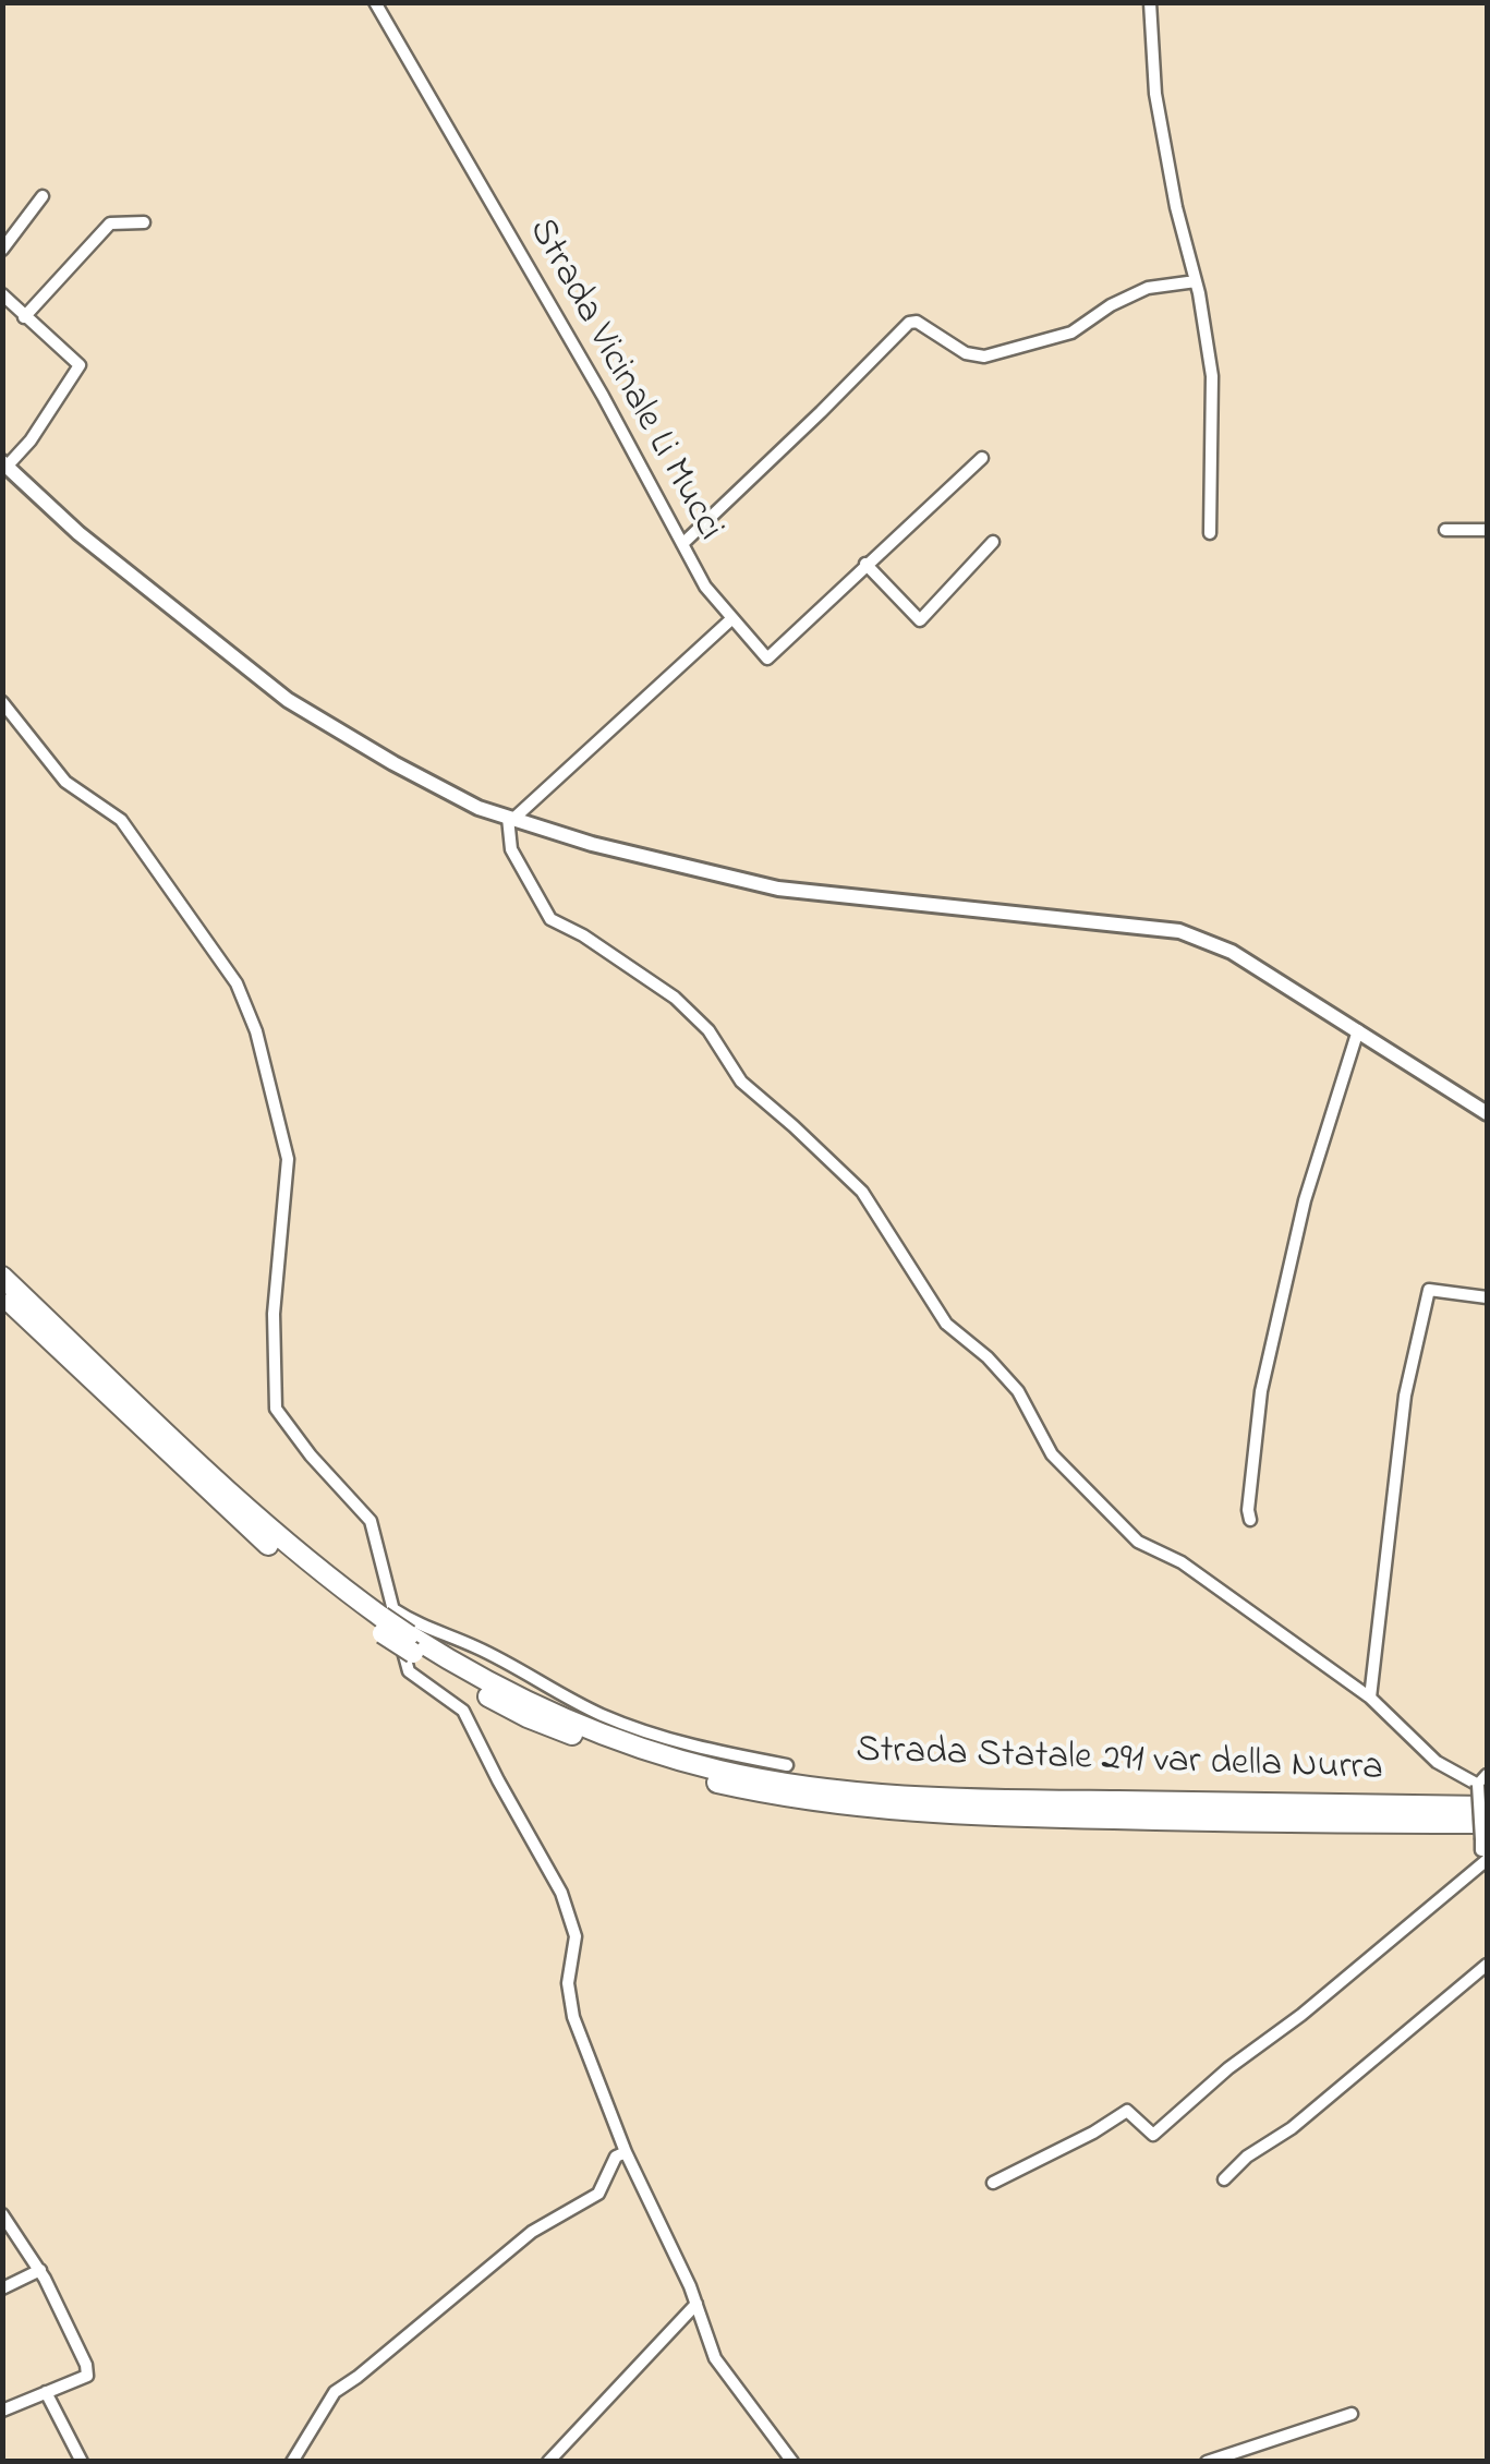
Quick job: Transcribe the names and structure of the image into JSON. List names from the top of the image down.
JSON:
{
  "streets": {
    "highway": ["Strada Statale 291 var della Nurra"],
    "street": ["Strada Vicinale Li Mucci"]
  }
}
